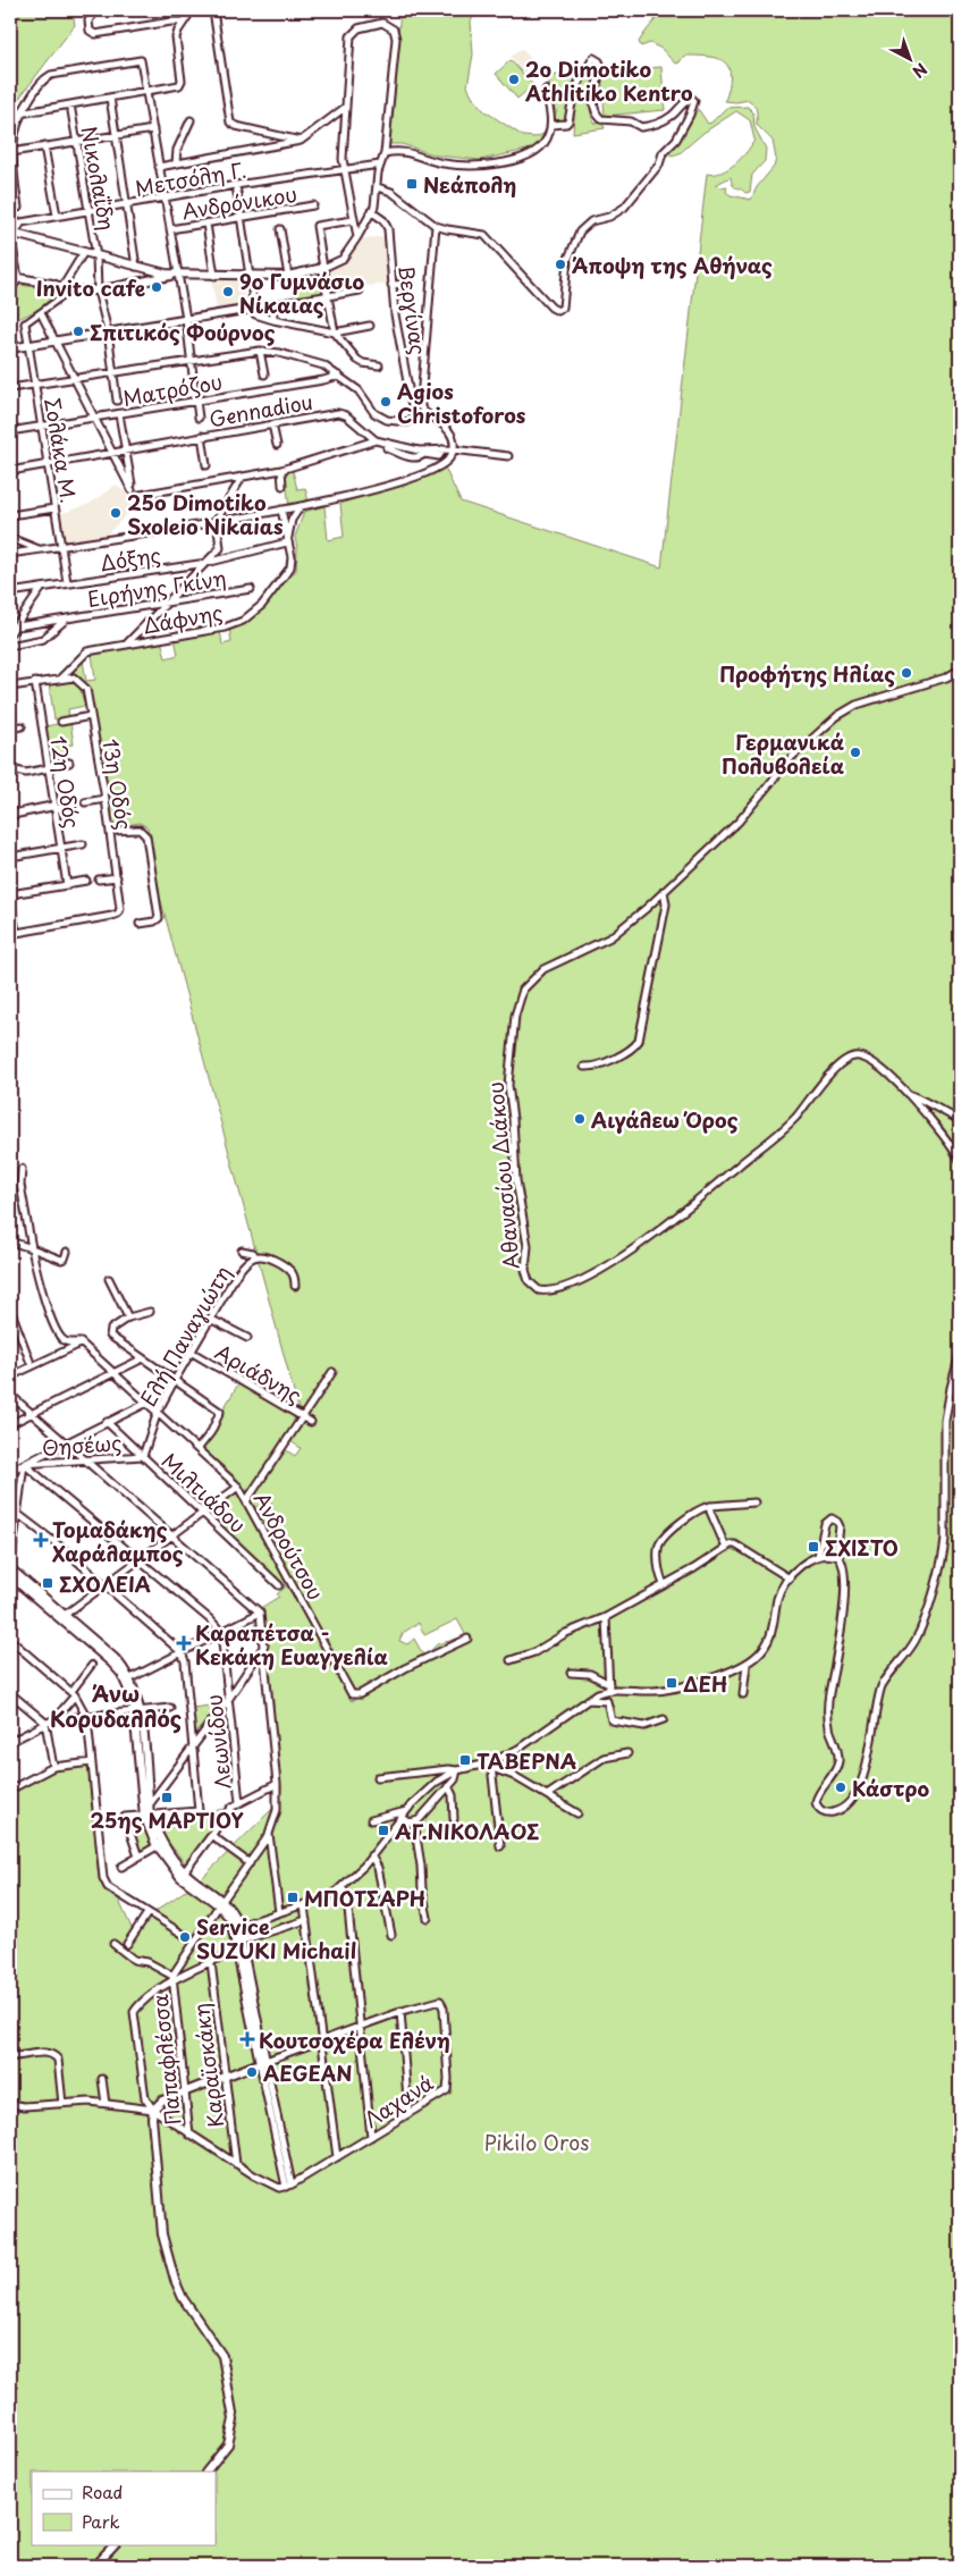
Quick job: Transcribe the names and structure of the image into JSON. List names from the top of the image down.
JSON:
{
  "streets": {
    "street": [
      "Νικολαΐδη",
      "Μετσόλη Γ.",
      "Ανδρόνικου",
      "Βεργίνας",
      "Ματρόζου",
      "Gennadiou",
      "Σολάκα Μ.",
      "Δόξης",
      "Ειρήνης Γκίνη",
      "Δάφνης",
      "12η Οδός",
      "13η Οδός",
      "Αθανασίου Διάκου",
      "Ελή Παναγιώτη",
      "Αριάδνης",
      "Θησέως",
      "Μιλτιάδου",
      "Ανδρούτσου",
      "Λεωνίδου",
      "Παπαφλέσσα",
      "Καραϊσκάκη",
      "Λαχανά"
    ]
  },
  "crossings": [
    ["Νικολαΐδη", "Μετσόλη Γ."],
    ["Ματρόζου", "Σολάκα Μ."],
    ["Gennadiou", "Σολάκα Μ."],
    ["Σολάκα Μ.", "Δόξης"],
    ["Δόξης", "Δάφνης"],
    ["Δάφνης", "13η Οδός"],
    ["Ελή Παναγιώτη", "Αριάδνης"],
    ["Ελή Παναγιώτη", "Θησέως"],
    ["Ελή Παναγιώτη", "Μιλτιάδου"],
    ["Ελή Παναγιώτη", "Ανδρούτσου"],
    ["Θησέως", "Μιλτιάδου"]
  ],
  "districts": ["Άνω Κορυδαλλός"],
  "parks": ["Pikilo Oros"],
  "places": {
    "other": [
      "2o Dimotiko Athlitiko Kentro",
      "Άποψη της Αθήνας",
      "Invito cafe",
      "9ο Γυμνάσιο Νίκαιας",
      "Σπιτικός Φούρνος",
      "Agios Christoforos",
      "25ο Dimotiko Sxoleio Nikaias",
      "Προφήτης Ηλίας",
      "Γερμανικά Πολυβολεία",
      "Αιγάλεω Όρος",
      "Κάστρο",
      "Service SUZUKI Michail",
      "AEGEAN"
    ],
    "transit": [
      "Νεάπολη",
      "ΣΧΙΣΤΟ",
      "ΣΧΟΛΕΙΑ",
      "ΔΕΗ",
      "ΤΑΒΕΡΝΑ",
      "25ης ΜΑΡΤΙΟΥ",
      "ΑΓ.ΝΙΚΟΛΑΟΣ",
      "ΜΠΟΤΣΑΡΗ"
    ],
    "health": ["Τομαδάκης Χαράλαμπος", "Καραπέτσα - Κεκάκη Ευαγγελία", "Κουτσοχέρα Ελένη"]
  },
  "legend": ["Road", "Park"],
  "north": "bottom right"
}
